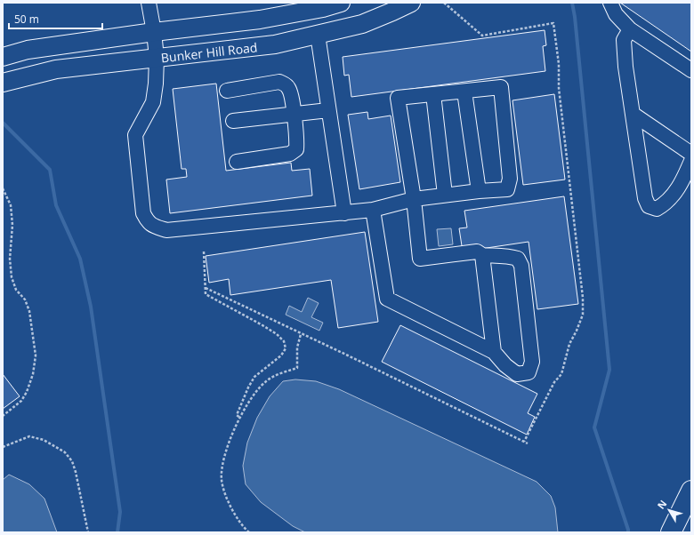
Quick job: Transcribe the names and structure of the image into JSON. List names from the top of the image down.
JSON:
{
  "streets": {
    "main road": ["Bunker Hill Road"]
  },
  "scale_bar": "50 m",
  "north": "top left"
}
